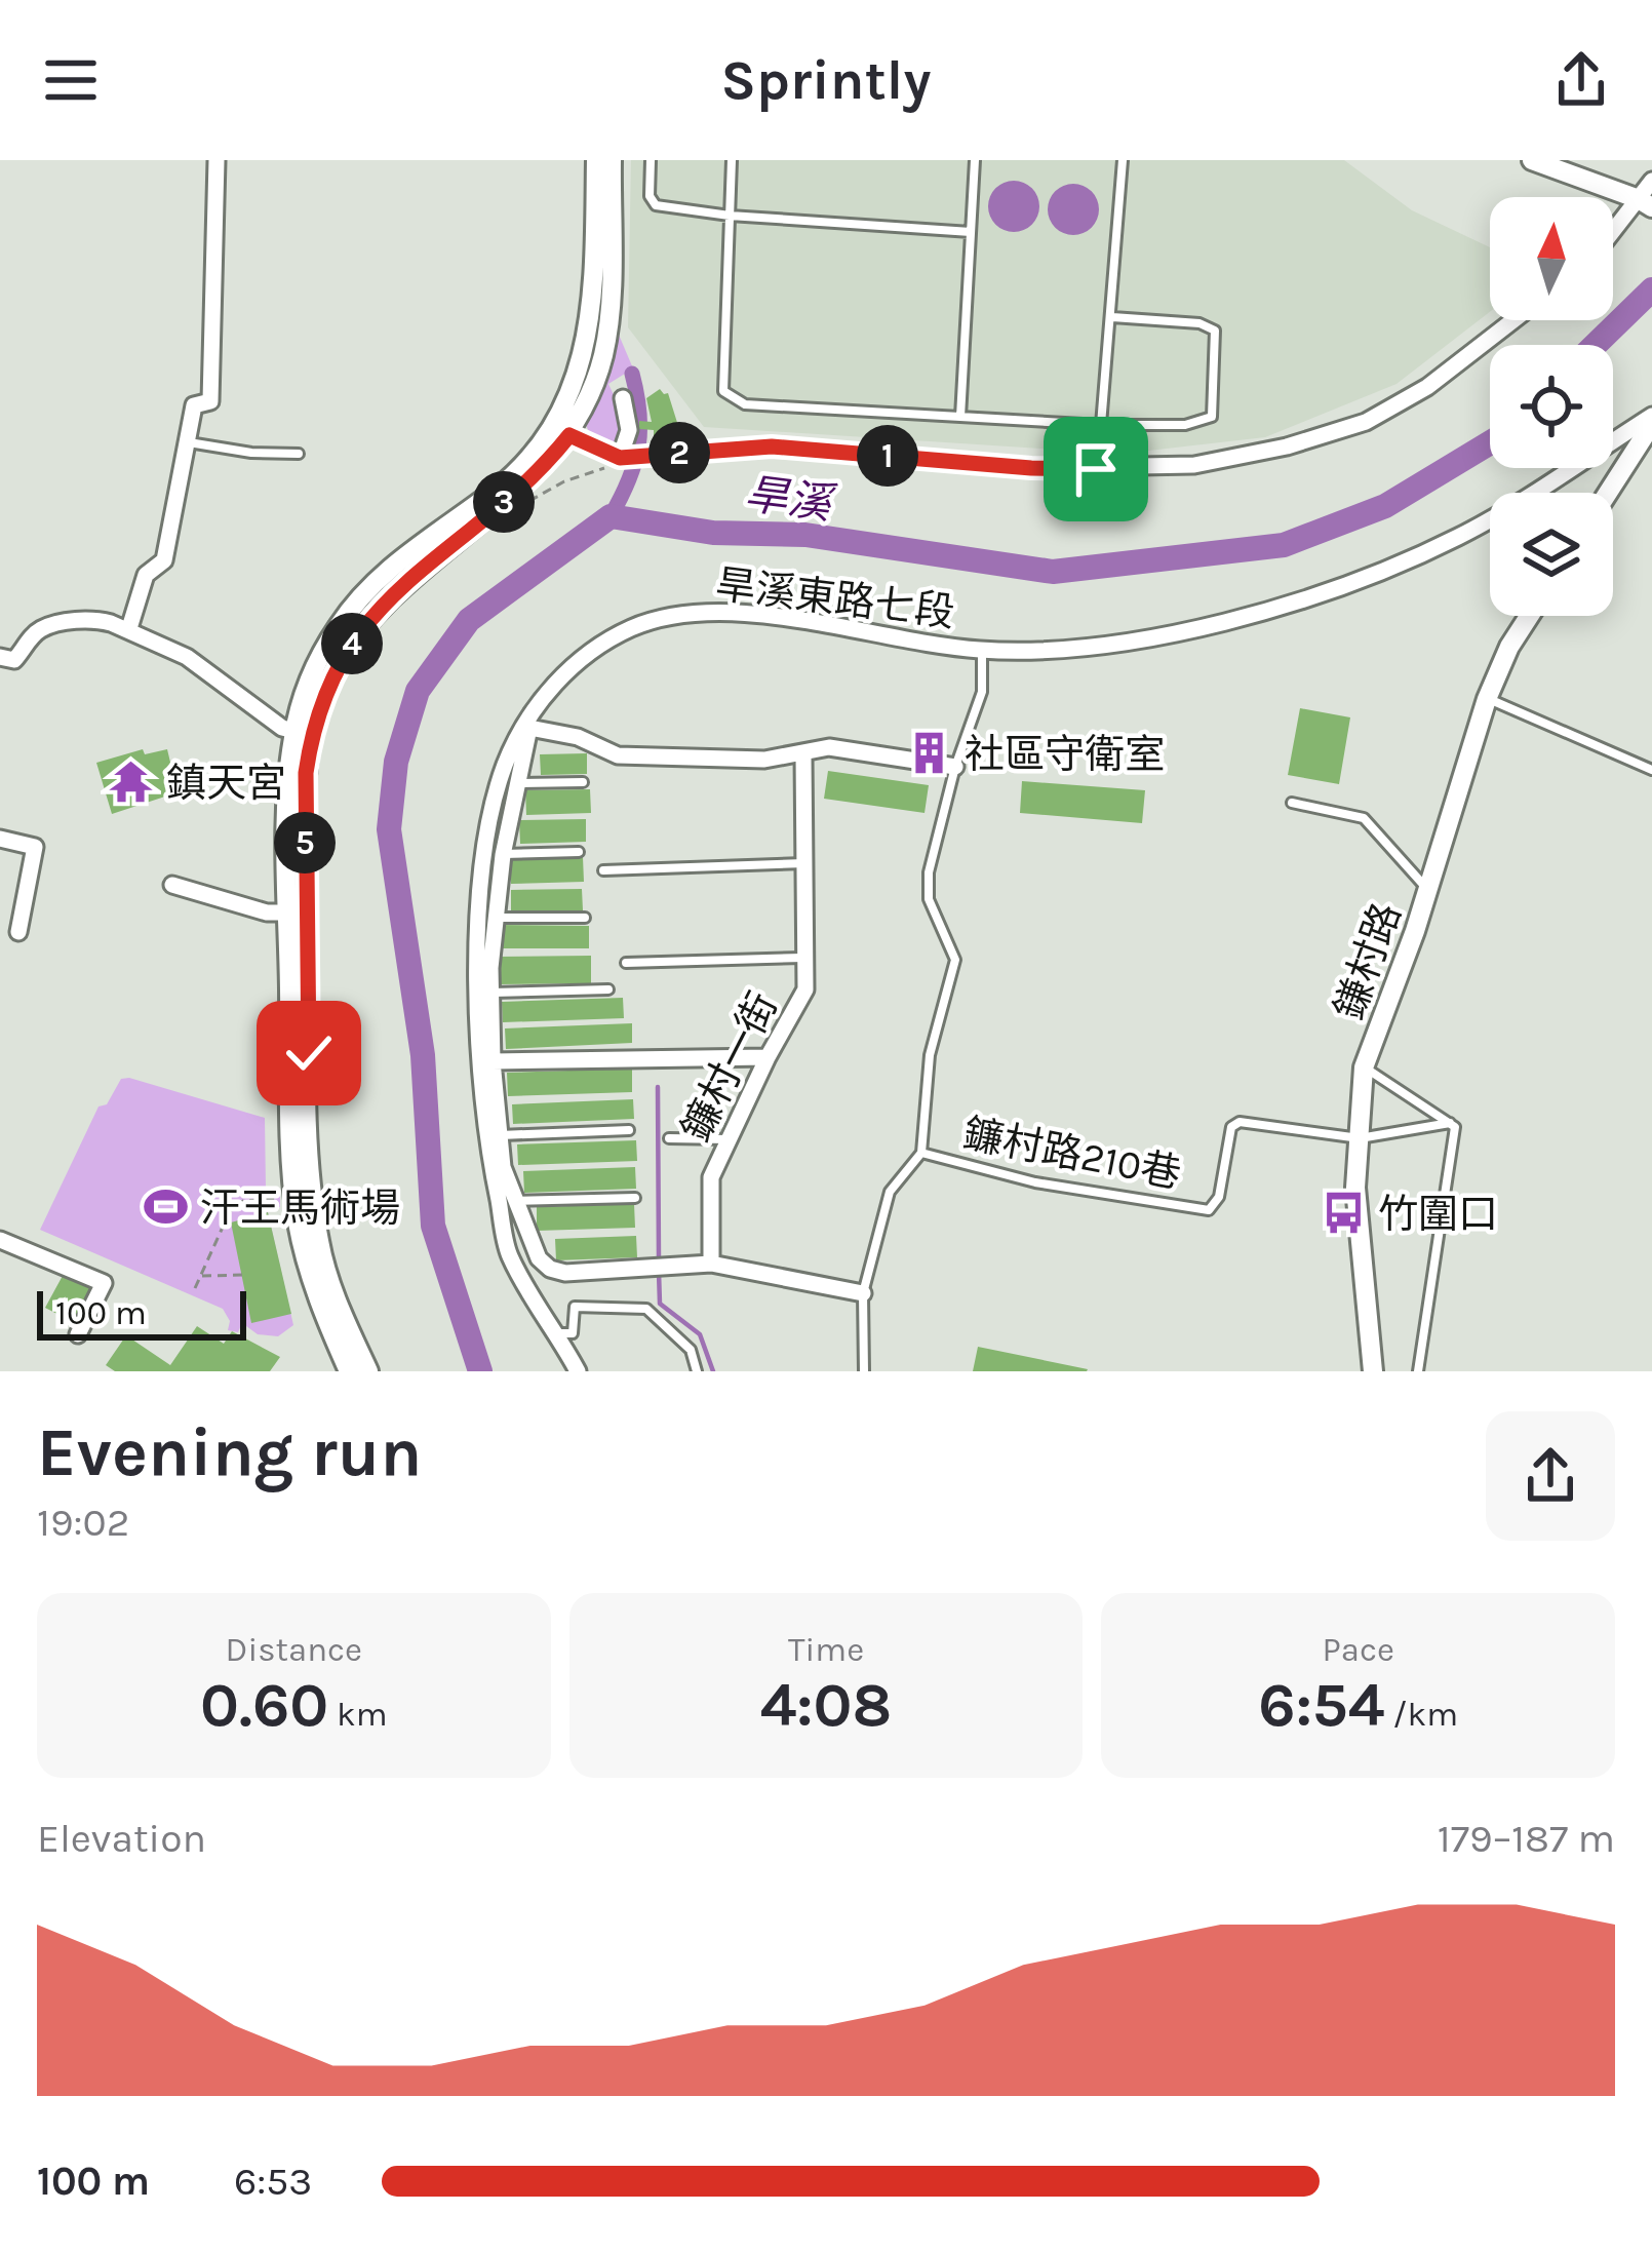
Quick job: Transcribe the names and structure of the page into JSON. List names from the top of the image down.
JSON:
{
  "streets": {
    "street": ["旱溪東路七段", "鎌村路", "鐮村一街"],
    "lane": ["鐮村路210巷"]
  },
  "crossings": [
    ["鎌村路", "鐮村路210巷"]
  ],
  "water": ["旱溪"],
  "places": {
    "building": ["社區守衛室"],
    "temple": ["鎮天宮"],
    "sports": ["汗王馬術場"],
    "bus stop": ["竹圍口"]
  },
  "scale_bar": "100 m",
  "north": "top",
  "page": {
    "header": "Sprintly",
    "pins": [
      "2",
      "1",
      "3",
      "4",
      "5"
    ],
    "scale": "100 m",
    "heading": ["Evening run", "19:02"],
    "stats": [
      ["Distance", "0.60 km"],
      ["Time", "4:08"],
      ["Pace", "6:54 /km"]
    ],
    "chart": ["Elevation", "179–187 m"],
    "list": [
      {
        "name": "100 m",
        "note": "6:53"
      }
    ]
  }
}
